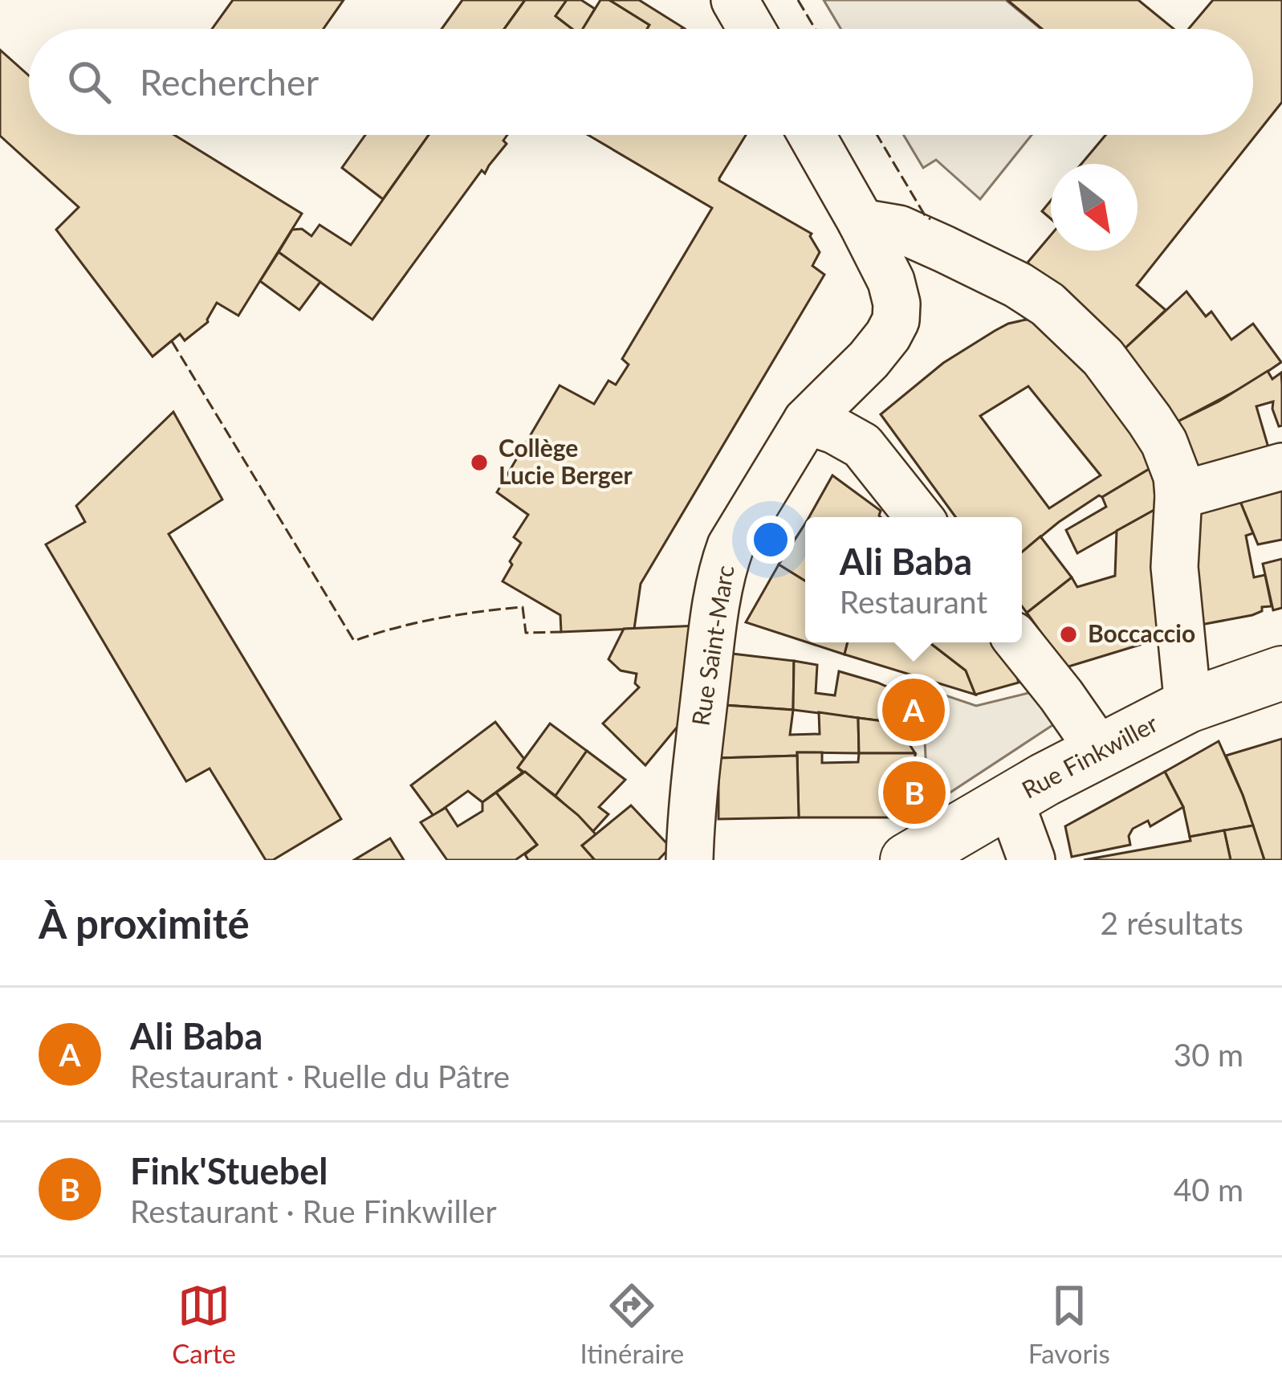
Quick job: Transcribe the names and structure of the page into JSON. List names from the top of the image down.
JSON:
{
  "streets": {
    "street": ["Rue Saint-Marc", "Rue Finkwiller"]
  },
  "places": ["Collège Lucie Berger", "Boccaccio"],
  "north": "bottom right",
  "page": {
    "search": "Rechercher",
    "popup": ["Ali Baba", "Restaurant"],
    "pins": ["A", "B"],
    "heading": ["À proximité", "2 résultats"],
    "list": [
      {
        "mark": "A",
        "name": "Ali Baba",
        "note": "Restaurant · Ruelle du Pâtre",
        "value": "30 m"
      },
      {
        "mark": "B",
        "name": "Fink'Stuebel",
        "note": "Restaurant · Rue Finkwiller",
        "value": "40 m"
      }
    ],
    "nav": ["Carte", "Itinéraire", "Favoris"]
  }
}
